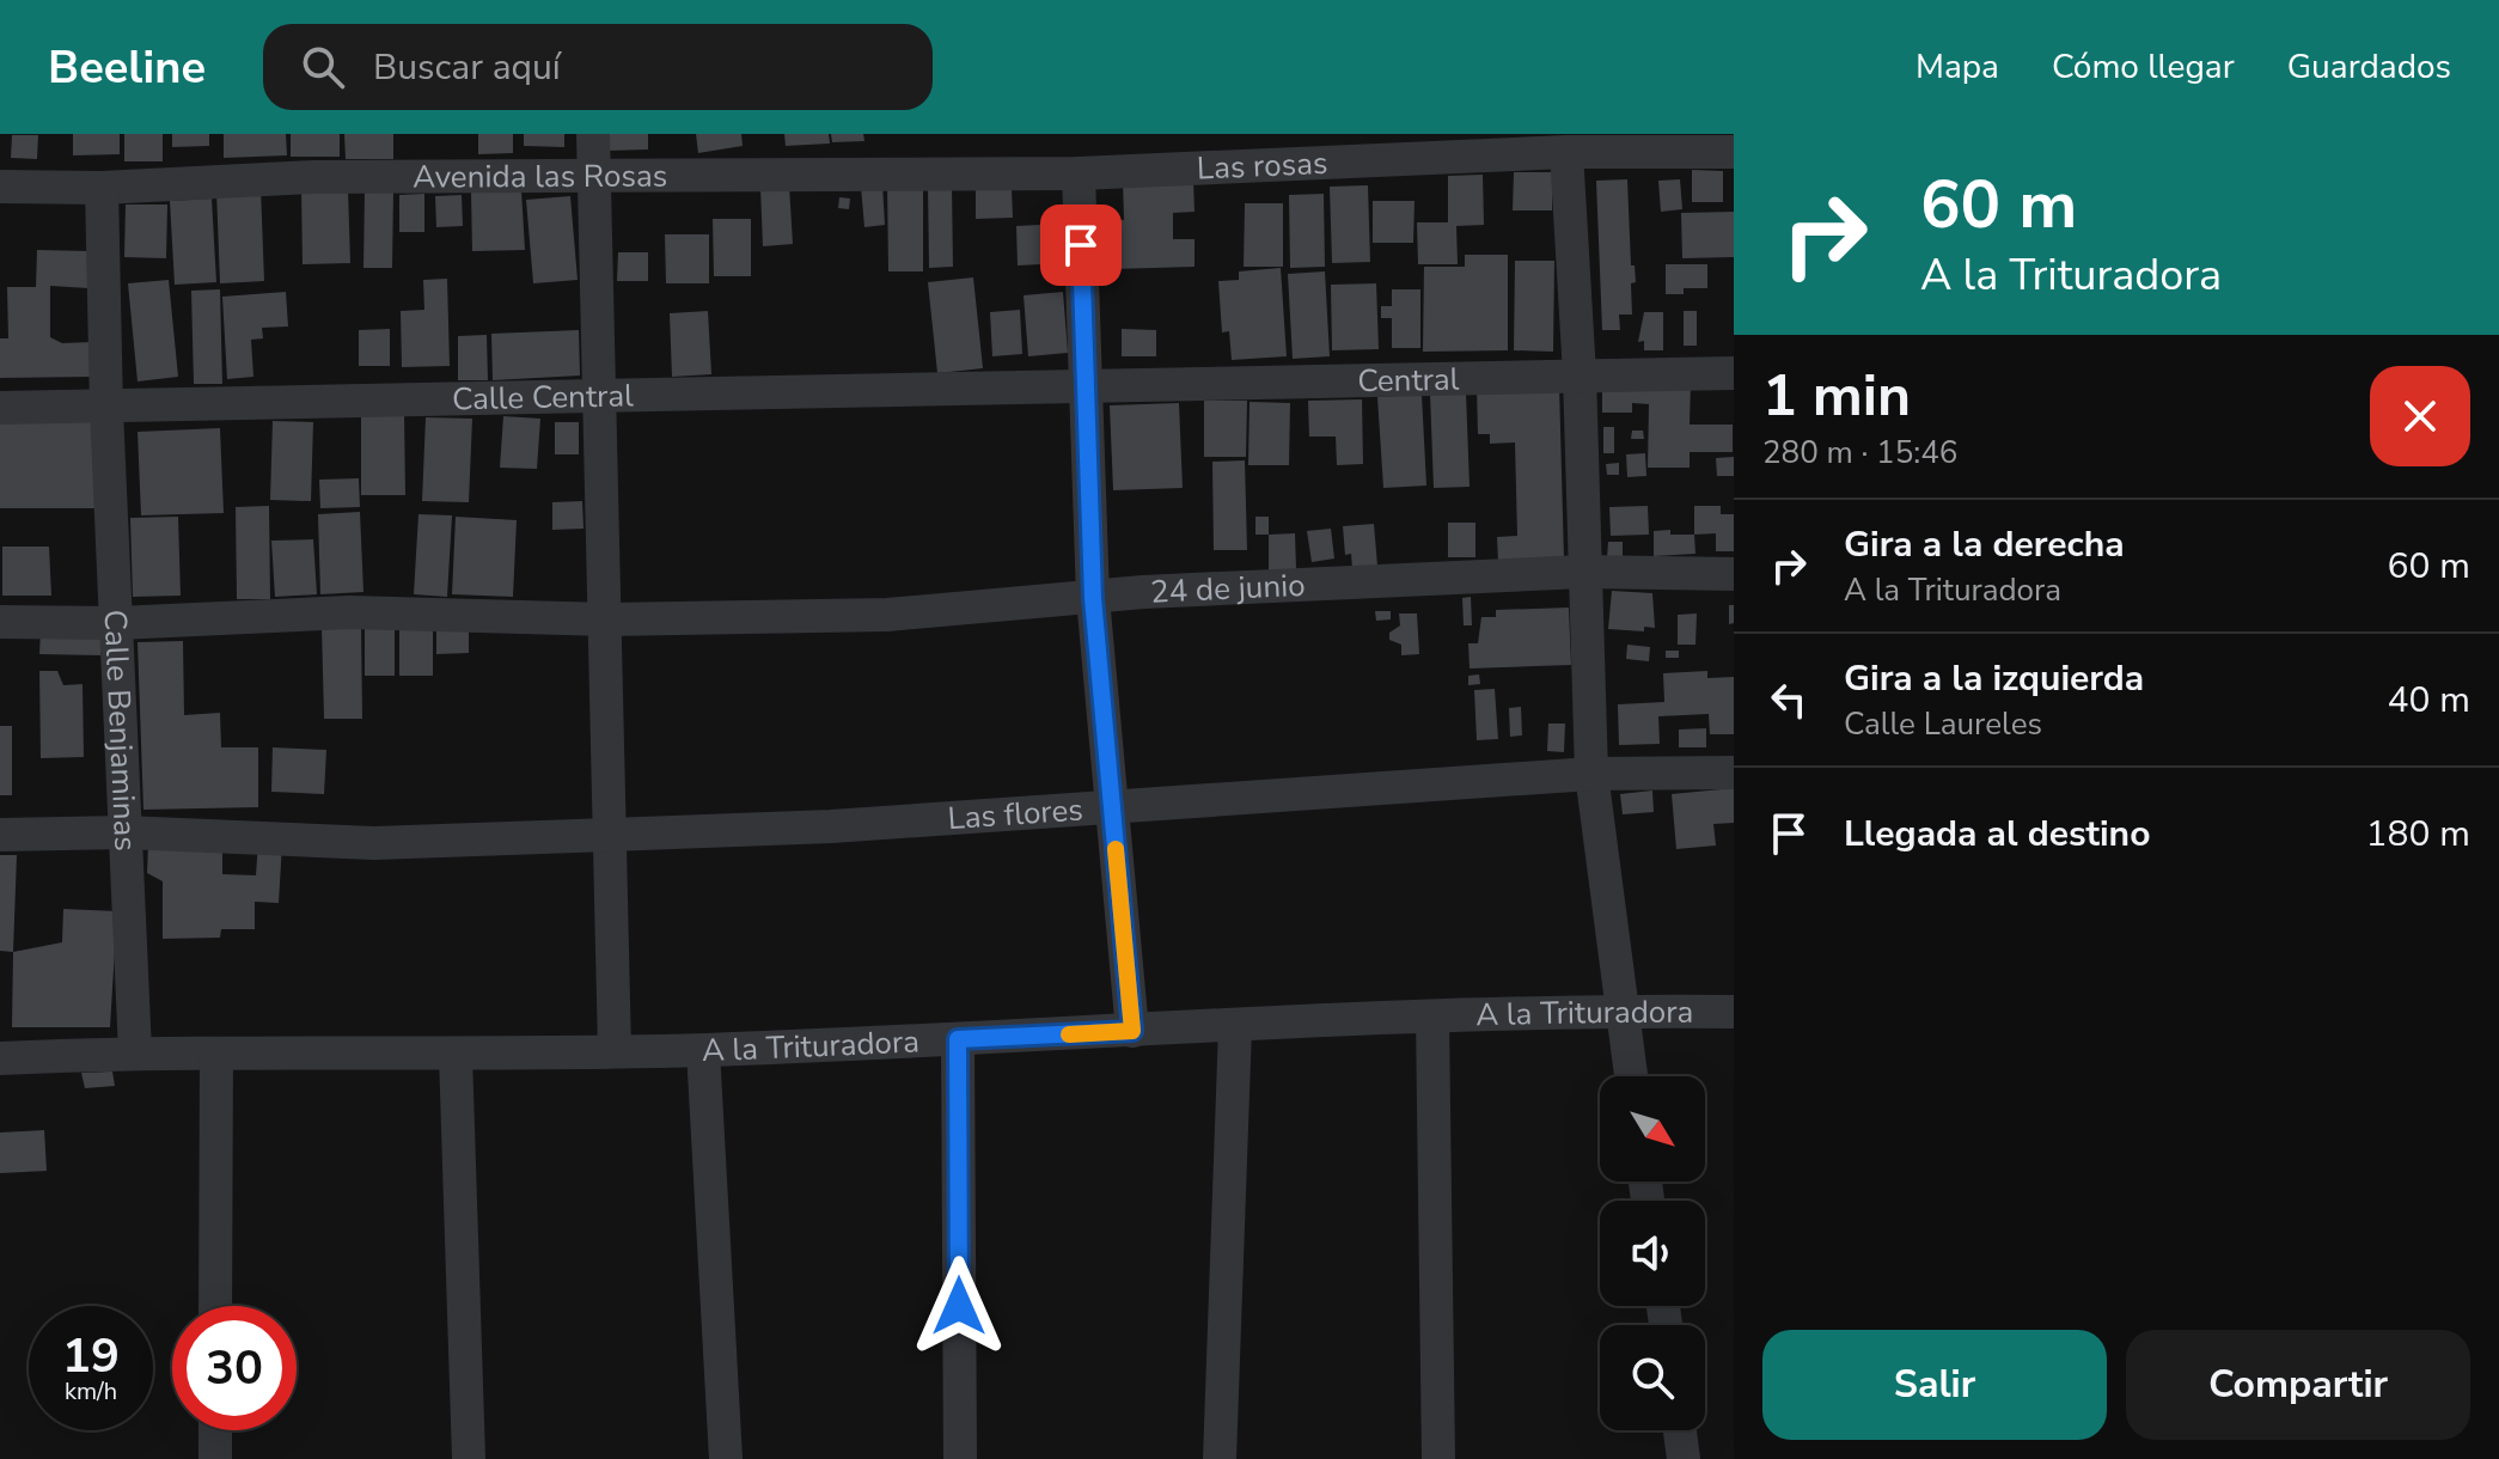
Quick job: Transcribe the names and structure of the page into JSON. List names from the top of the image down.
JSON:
{
  "streets": {
    "street": [
      "Las rosas",
      "Avenida las Rosas",
      "Central",
      "Calle Central",
      "24 de junio",
      "Calle Benjaminas",
      "Las flores",
      "A la Trituradora"
    ]
  },
  "crossings": [
    ["Las rosas", "Avenida las Rosas"],
    ["Avenida las Rosas", "Calle Benjaminas"],
    ["Central", "Calle Central"],
    ["Calle Central", "Calle Benjaminas"],
    ["24 de junio", "Calle Benjaminas"],
    ["Calle Benjaminas", "Las flores"],
    ["Calle Benjaminas", "A la Trituradora"]
  ],
  "north": "bottom right",
  "page": {
    "header": "Beeline",
    "search": "Buscar aquí",
    "nav": ["Mapa", "Cómo llegar", "Guardados"],
    "turn": ["60 m", "A la Trituradora"],
    "heading": ["1 min", "280 m · 15:46"],
    "list": [
      {
        "name": "Gira a la derecha",
        "note": "A la Trituradora",
        "value": "60 m"
      },
      {
        "name": "Gira a la izquierda",
        "note": "Calle Laureles",
        "value": "40 m"
      },
      {
        "name": "Llegada al destino",
        "value": "180 m"
      }
    ],
    "speed": "19 km/h",
    "limit": "30",
    "buttons": ["Salir", "Compartir"]
  }
}
